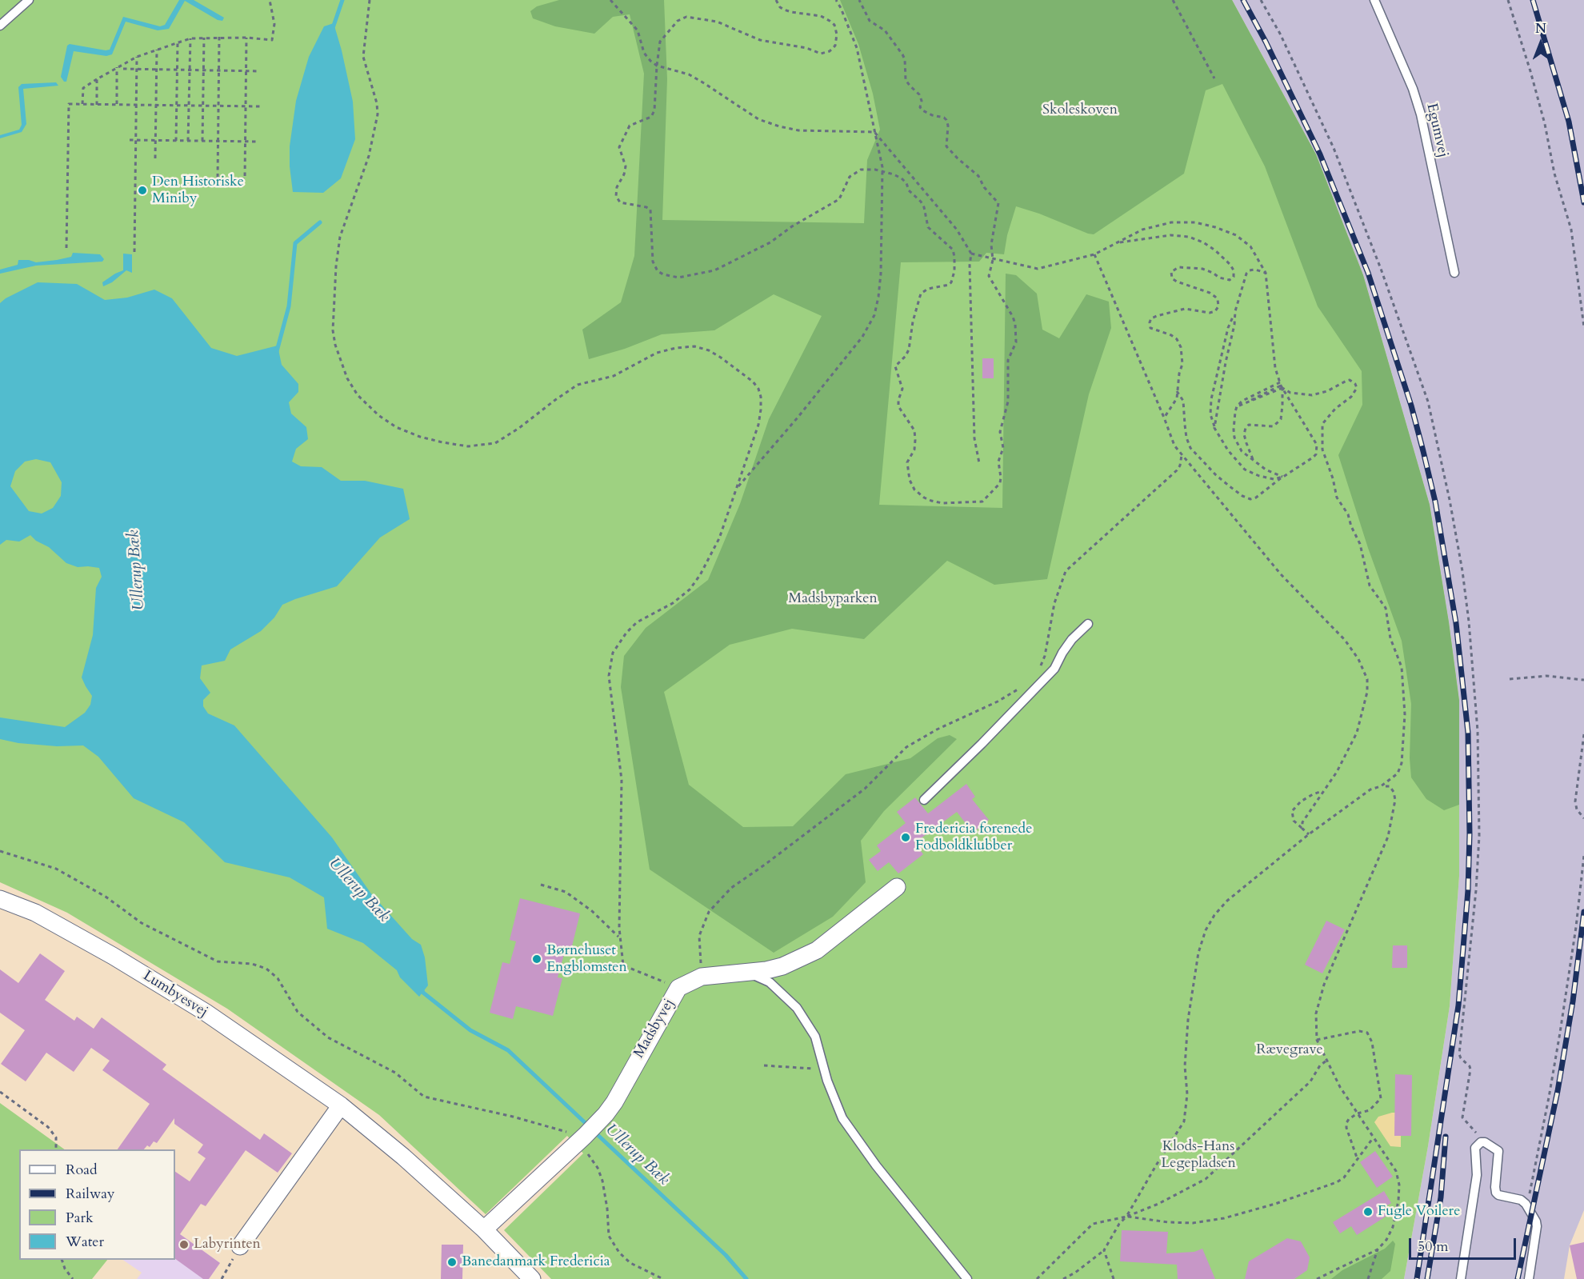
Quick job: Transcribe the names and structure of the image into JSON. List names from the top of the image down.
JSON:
{
  "streets": {
    "street": ["Lumbyesvej", "Madsbyvej"],
    "lane": ["Egumvej"]
  },
  "crossings": [
    ["Lumbyesvej", "Madsbyvej"]
  ],
  "water": ["Ullerup Bæk"],
  "parks": [
    "Skoleskoven",
    "Madsbyparken",
    "Rævegrave",
    "Klods-Hans Legepladsen"
  ],
  "places": [
    "Den Historiske Miniby",
    "Fredericia forenede Fodboldklubber",
    "Børnehuset Engblomsten",
    "Fugle Voilere",
    "Labyrinten",
    "Banedanmark Fredericia"
  ],
  "legend": [
    "Road",
    "Railway",
    "Park",
    "Water"
  ],
  "scale_bar": "50 m",
  "north": "top"
}
